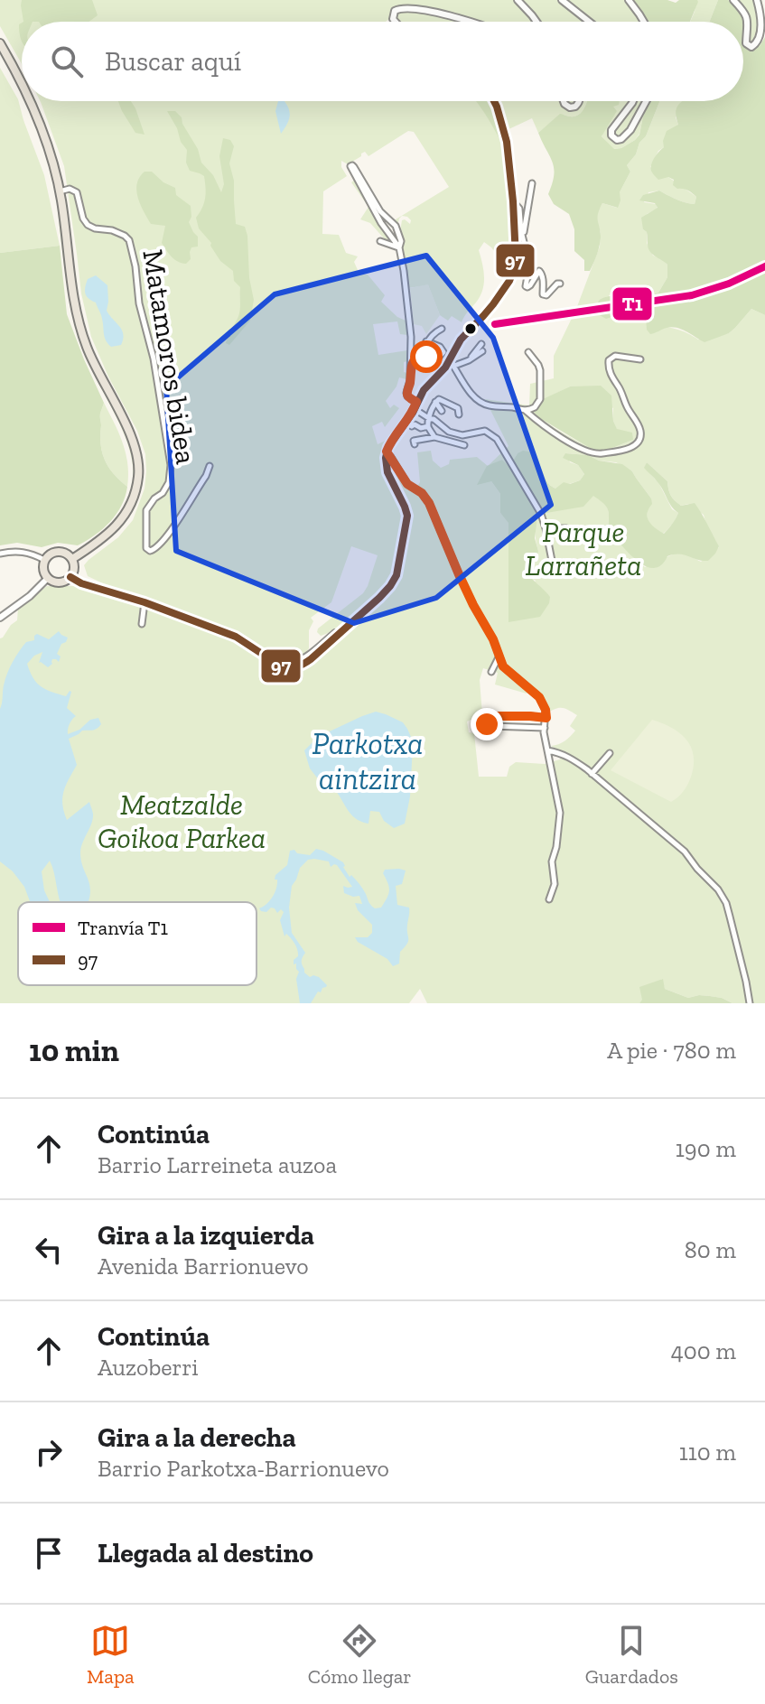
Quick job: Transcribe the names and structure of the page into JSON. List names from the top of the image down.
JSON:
{
  "streets": {
    "street": ["Matamoros bidea"]
  },
  "water": ["Parkotxa aintzira"],
  "parks": ["Parque Larrañeta", "Meatzalde Goikoa Parkea"],
  "lines": ["transit line 97", "tram line T1"],
  "legend": ["Tranvía T1", "97"],
  "page": {
    "search": "Buscar aquí",
    "heading": ["10 min", "A pie · 780 m"],
    "list": [
      ["Continúa", "Barrio Larreineta auzoa", "190 m"],
      ["Gira a la izquierda", "Avenida Barrionuevo", "80 m"],
      ["Continúa", "Auzoberri", "400 m"],
      ["Gira a la derecha", "Barrio Parkotxa-Barrionuevo", "110 m"],
      "Llegada al destino"
    ],
    "nav": ["Mapa", "Cómo llegar", "Guardados"]
  }
}
